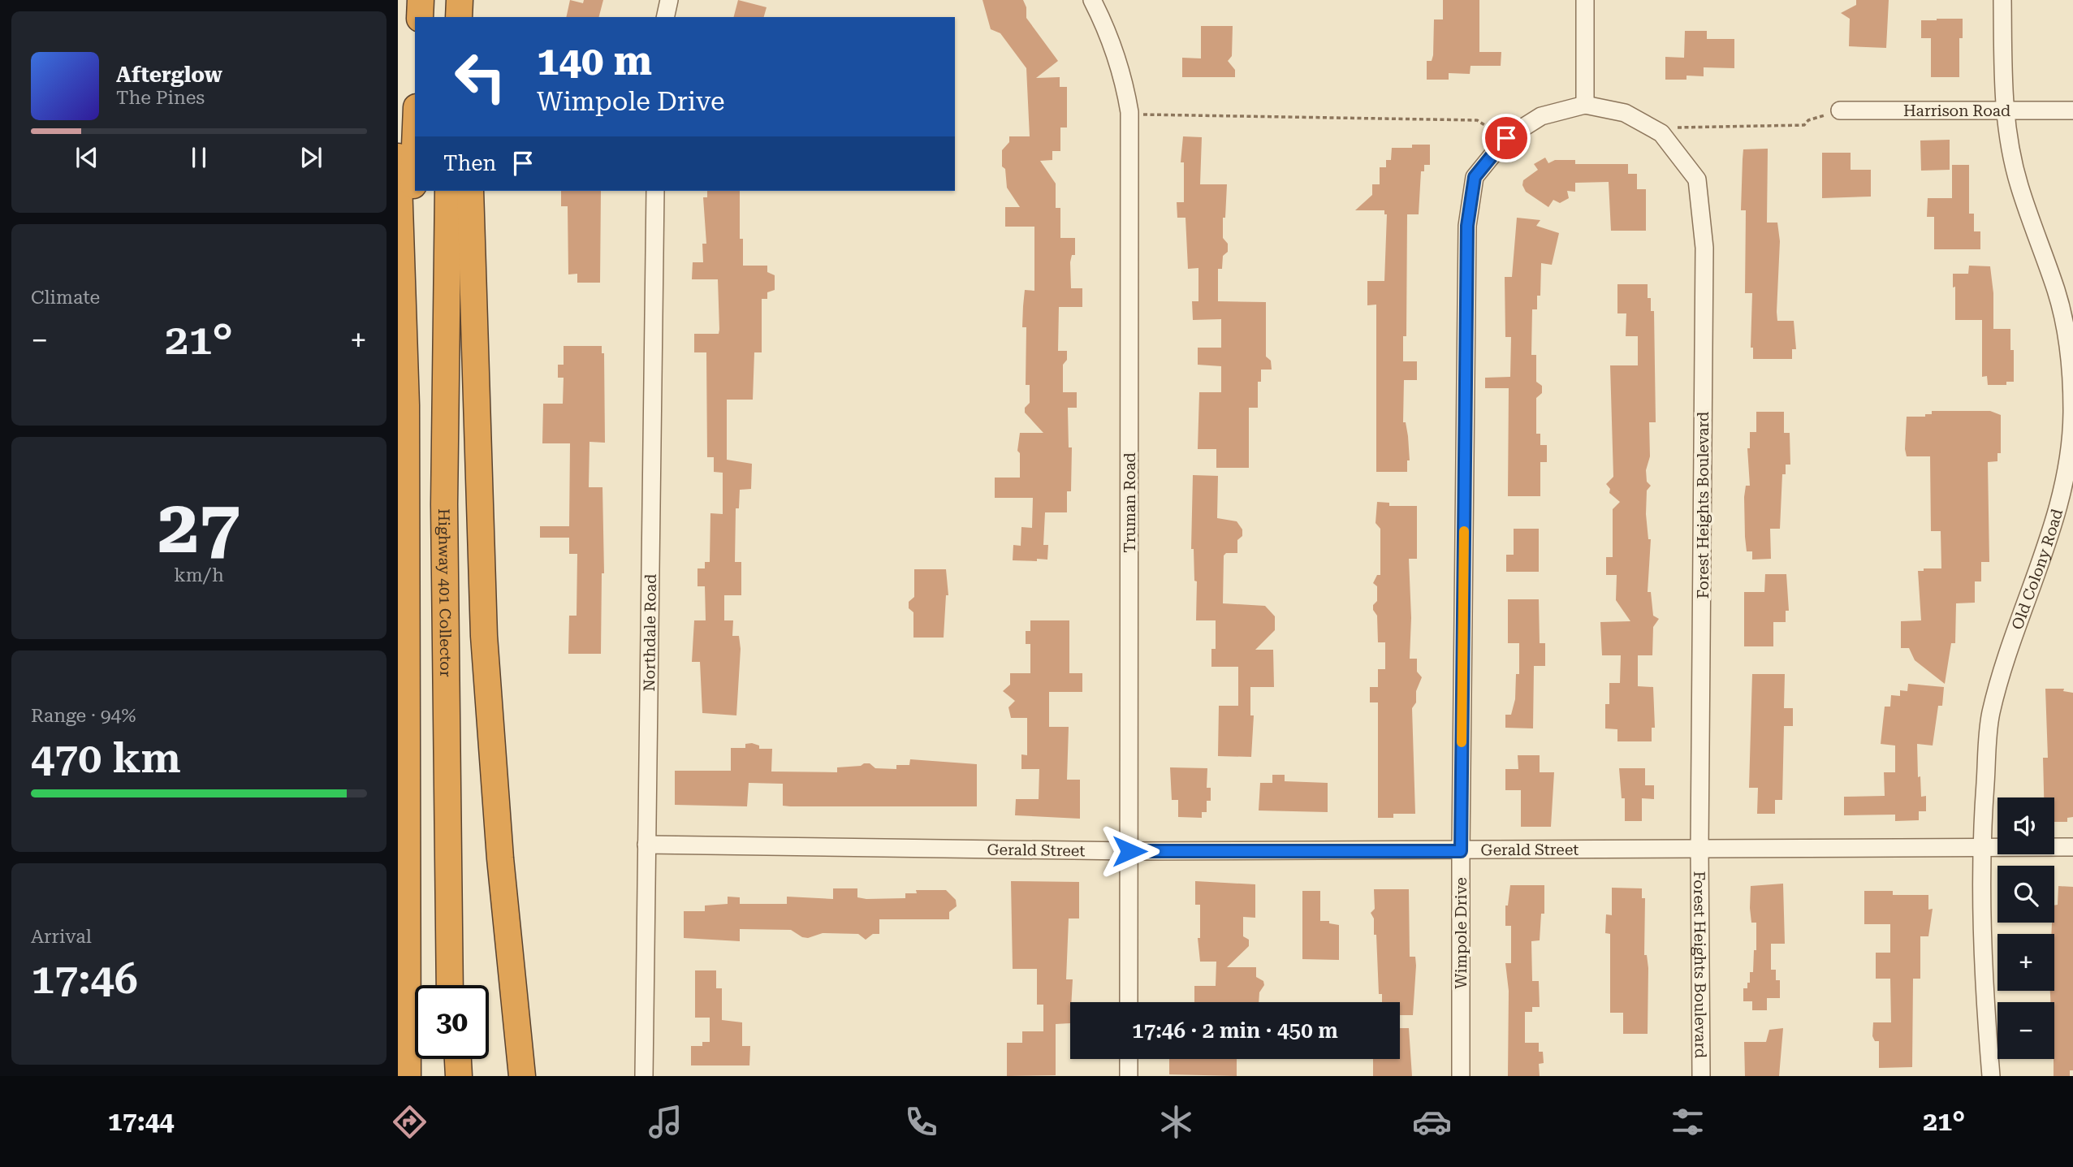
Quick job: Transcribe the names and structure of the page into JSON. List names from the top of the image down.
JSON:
{
  "streets": {
    "highway": ["Highway 401 Collector"],
    "street": [
      "Harrison Road",
      "Truman Road",
      "Forest Heights Boulevard",
      "Old Colony Road",
      "Northdale Road",
      "Gerald Street",
      "Wimpole Drive"
    ]
  },
  "crossings": [
    ["Harrison Road", "Old Colony Road"],
    ["Truman Road", "Gerald Street"],
    ["Forest Heights Boulevard", "Gerald Street"],
    ["Forest Heights Boulevard", "Wimpole Drive"],
    ["Old Colony Road", "Gerald Street"],
    ["Northdale Road", "Gerald Street"],
    ["Gerald Street", "Wimpole Drive"]
  ],
  "page": {
    "turn": ["140 m", "Wimpole Drive"],
    "song": ["Afterglow", "The Pines"],
    "then": "Then",
    "tile": [
      "Climate",
      ["27", "km/h"],
      ["Range · 94%", "470 km"],
      ["Arrival", "17:46"]
    ],
    "heat": ["−", "21°", "+"],
    "map_buttons": ["+", "−"],
    "limit": "30",
    "trip": "17:46 · 2 min · 450 m",
    "tabs": ["17:44", "21°"]
  }
}
